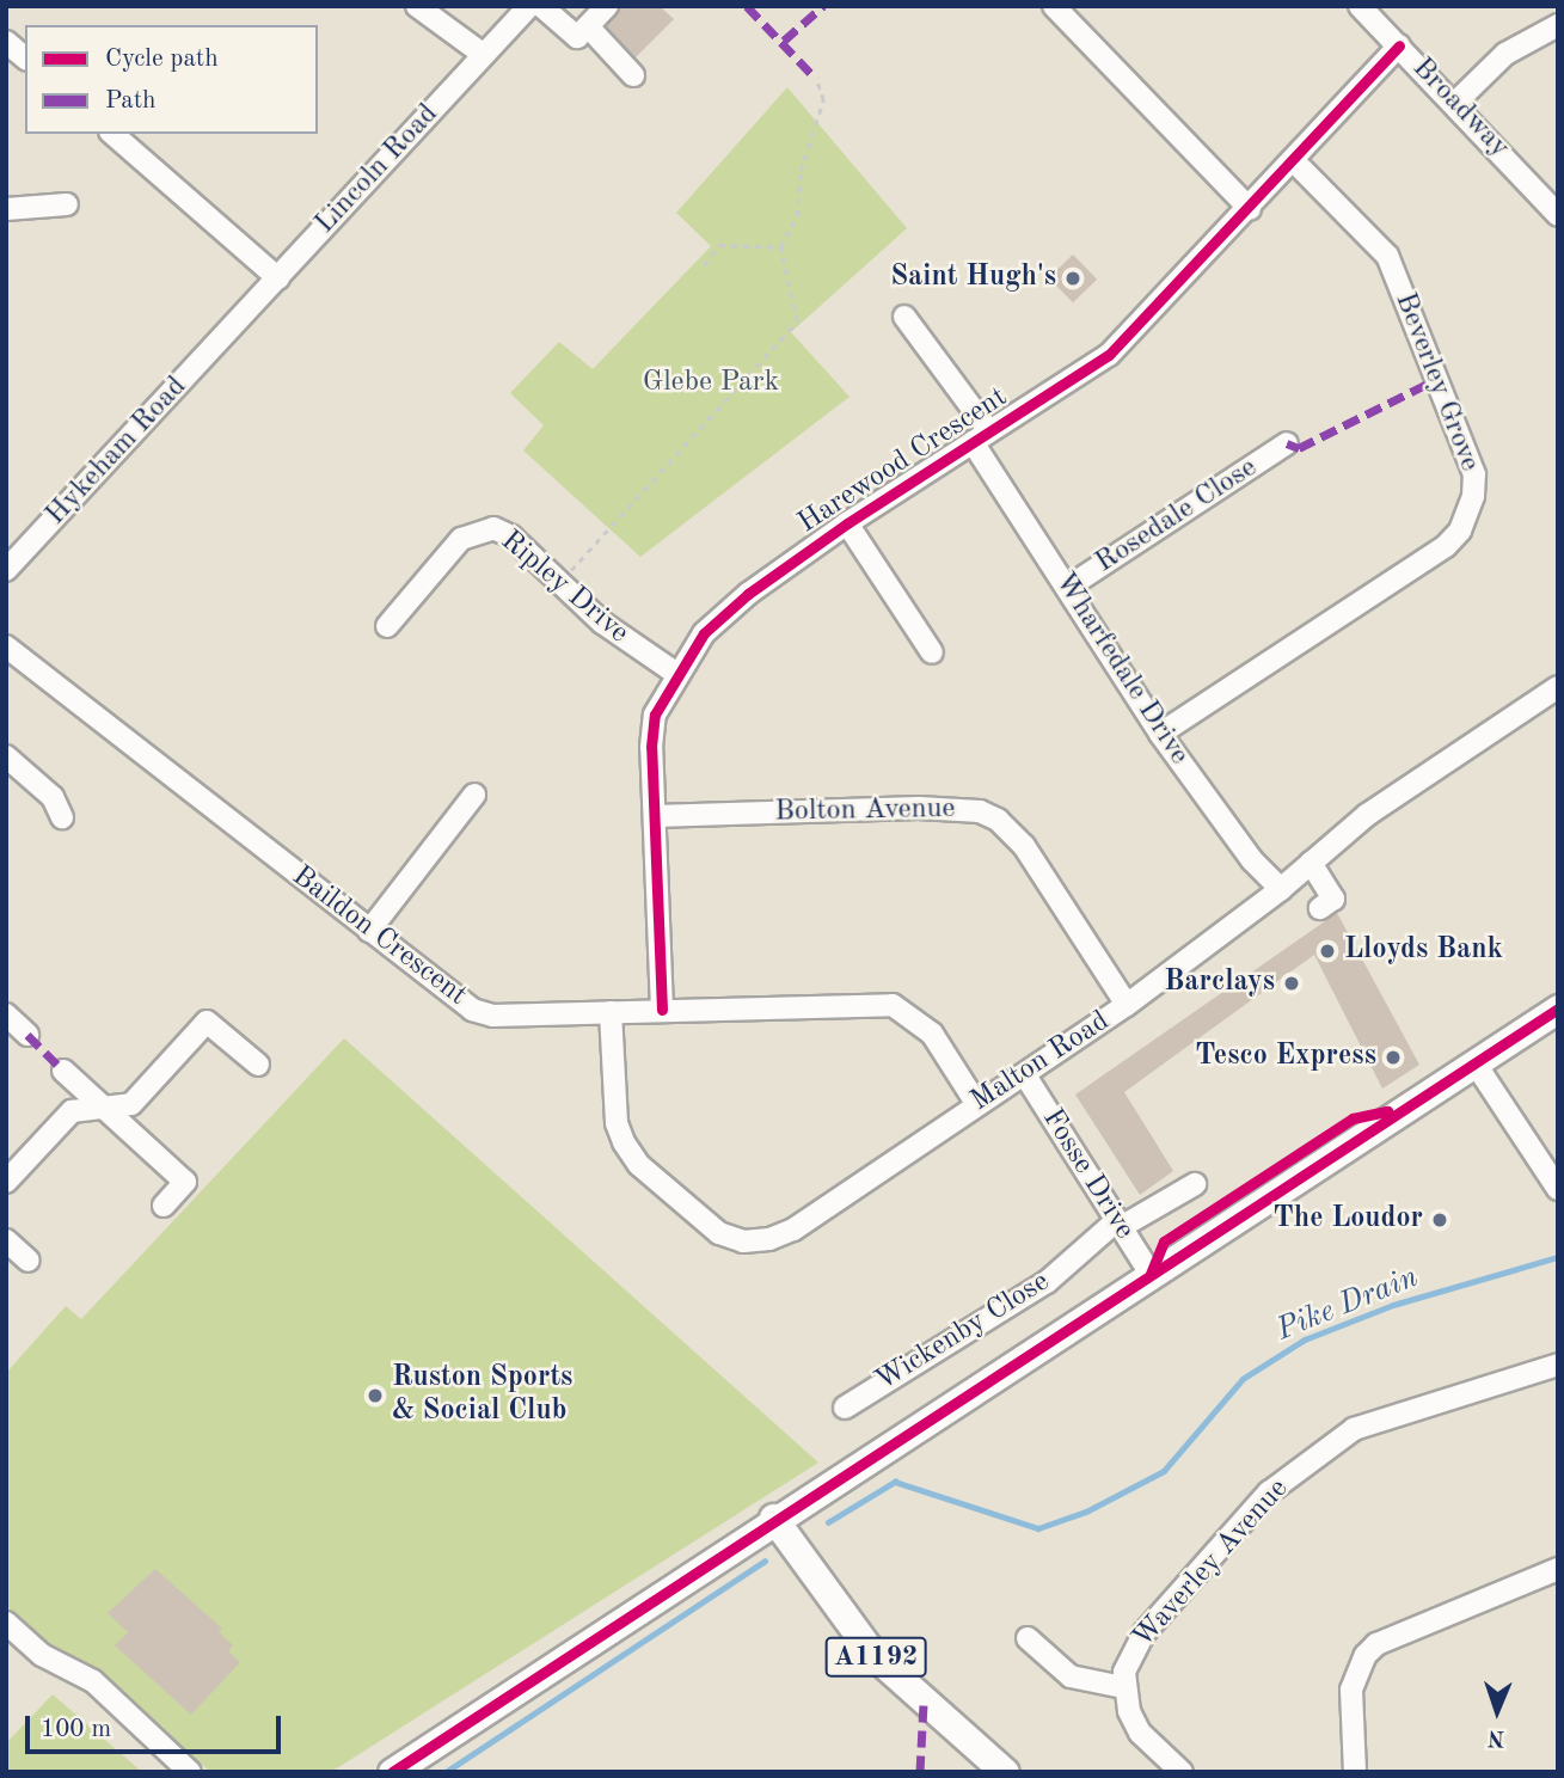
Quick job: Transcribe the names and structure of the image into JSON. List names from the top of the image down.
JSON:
{
  "streets": {
    "main road": ["A1192"],
    "street": [
      "Broadway",
      "Lincoln Road",
      "Beverley Grove",
      "Hykeham Road",
      "Harewood Crescent",
      "Rosedale Close",
      "Ripley Drive",
      "Wharfedale Drive",
      "Bolton Avenue",
      "Baildon Crescent",
      "Malton Road",
      "Fosse Drive",
      "Wickenby Close",
      "Waverley Avenue"
    ]
  },
  "crossings": [
    ["Broadway", "Harewood Crescent"],
    ["Lincoln Road", "Hykeham Road"],
    ["Beverley Grove", "Harewood Crescent"],
    ["Beverley Grove", "Wharfedale Drive"],
    ["Harewood Crescent", "Ripley Drive"],
    ["Harewood Crescent", "Wharfedale Drive"],
    ["Harewood Crescent", "Bolton Avenue"],
    ["Harewood Crescent", "Baildon Crescent"],
    ["Rosedale Close", "Wharfedale Drive"],
    ["Wharfedale Drive", "Malton Road"],
    ["Bolton Avenue", "Malton Road"],
    ["Baildon Crescent", "Malton Road"],
    ["Malton Road", "Fosse Drive"],
    ["Fosse Drive", "Wickenby Close"]
  ],
  "water": ["Pike Drain"],
  "parks": ["Glebe Park"],
  "places": [
    "Saint Hugh's",
    "Lloyds Bank",
    "Barclays",
    "Tesco Express",
    "The Loudor",
    "Ruston Sports & Social Club"
  ],
  "legend": ["Cycle path", "Path"],
  "scale_bar": "100 m",
  "north": "bottom"
}
